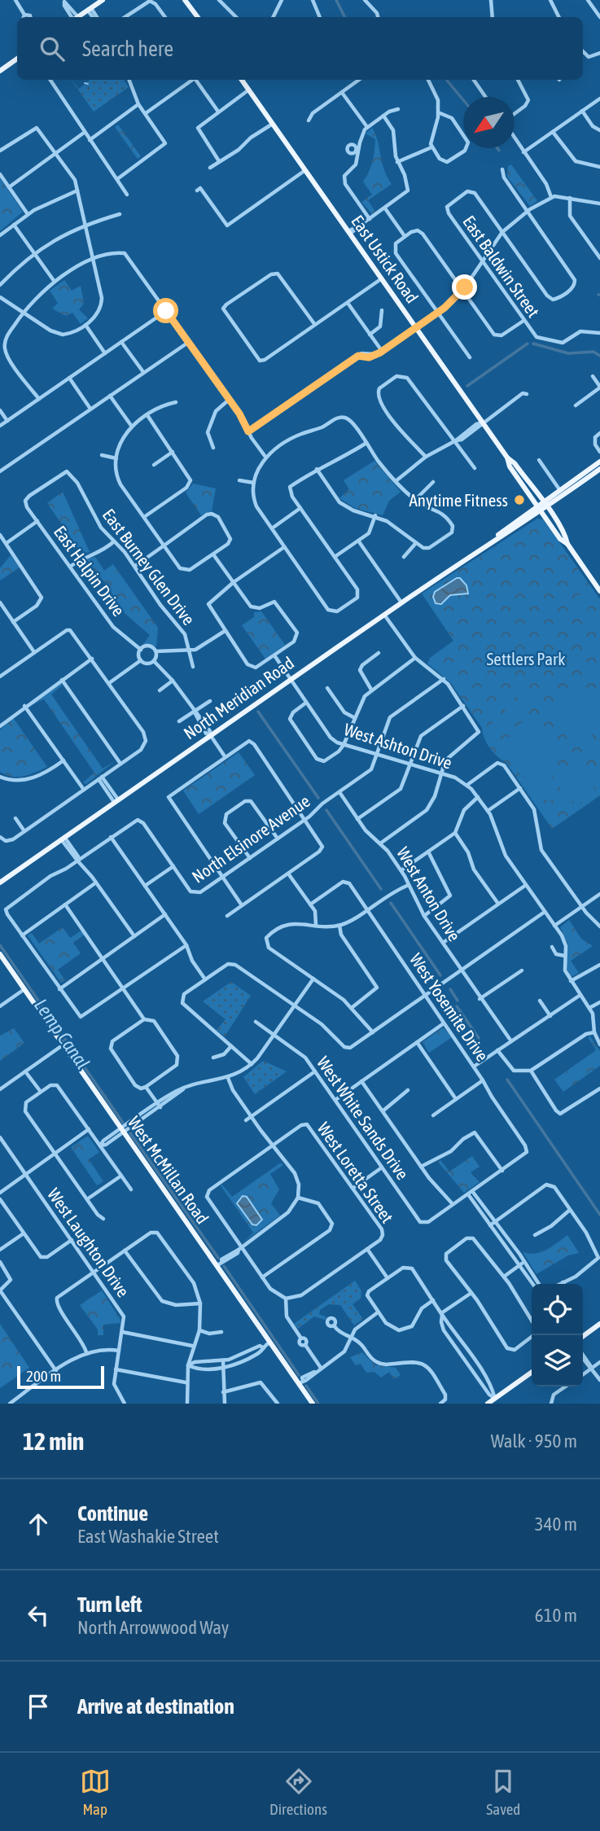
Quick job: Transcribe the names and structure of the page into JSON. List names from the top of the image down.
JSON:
{
  "streets": {
    "main road": ["East Ustick Road", "North Meridian Road", "West McMillan Road"],
    "street": [
      "East Baldwin Street",
      "East Burney Glen Drive",
      "East Halpin Drive",
      "West Ashton Drive",
      "North Elsinore Avenue",
      "West Anton Drive",
      "West Yosemite Drive",
      "West White Sands Drive",
      "West Loretta Street",
      "West Laughton Drive"
    ]
  },
  "crossings": [
    ["East Ustick Road", "North Meridian Road"],
    ["East Burney Glen Drive", "East Halpin Drive"],
    ["North Meridian Road", "West Ashton Drive"],
    ["West Ashton Drive", "North Elsinore Avenue"],
    ["North Elsinore Avenue", "West Anton Drive"]
  ],
  "water": ["Lemp Canal"],
  "parks": ["Settlers Park"],
  "places": ["Anytime Fitness"],
  "scale_bar": "200 m",
  "north": "bottom left",
  "page": {
    "search": "Search here",
    "scale": "200 m",
    "heading": ["12 min", "Walk · 950 m"],
    "list": [
      ["Continue", "East Washakie Street", "340 m"],
      ["Turn left", "North Arrowwood Way", "610 m"],
      "Arrive at destination"
    ],
    "nav": ["Map", "Directions", "Saved"]
  }
}
